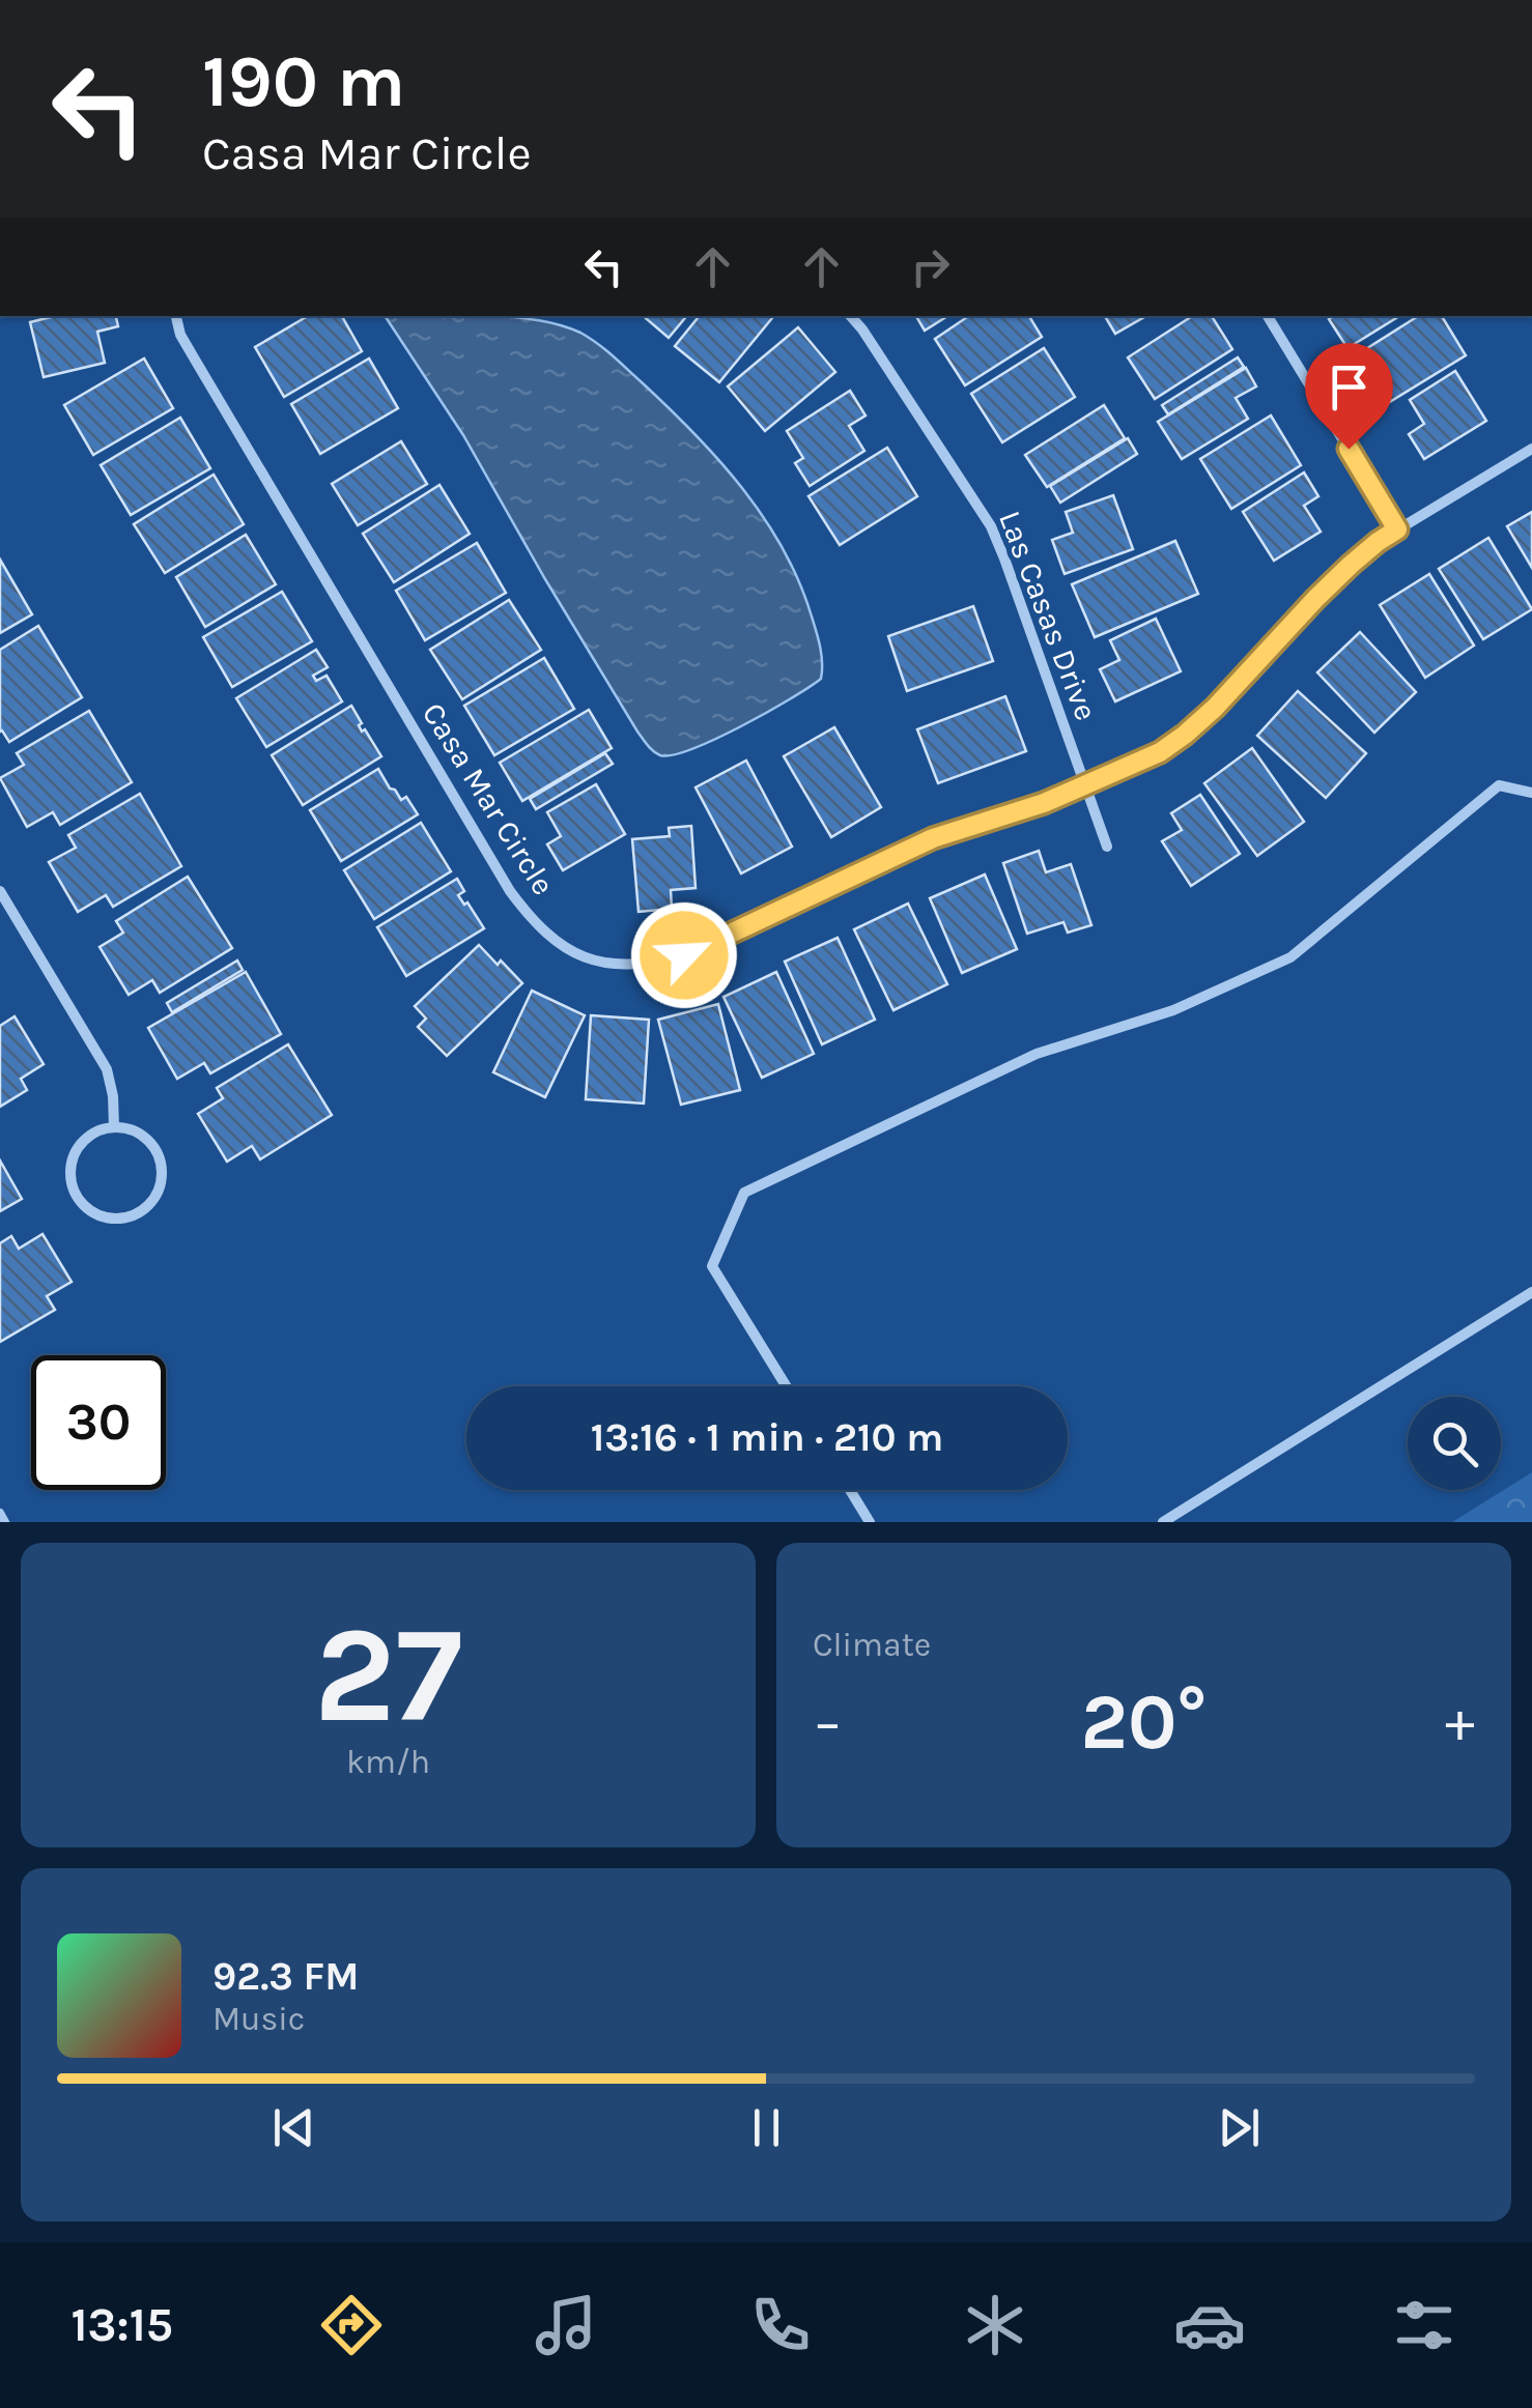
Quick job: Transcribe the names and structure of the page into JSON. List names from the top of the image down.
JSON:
{
  "streets": {
    "street": ["Las Casas Drive", "Casa Mar Circle"]
  },
  "crossings": [
    ["Las Casas Drive", "Casa Mar Circle"]
  ],
  "page": {
    "turn": ["190 m", "Casa Mar Circle"],
    "limit": "30",
    "trip": "13:16 · 1 min · 210 m",
    "tile": [
      ["27", "km/h"],
      "Climate"
    ],
    "heat": ["−", "20°", "+"],
    "song": ["92.3 FM", "Music"],
    "tabs": "13:15"
  }
}
